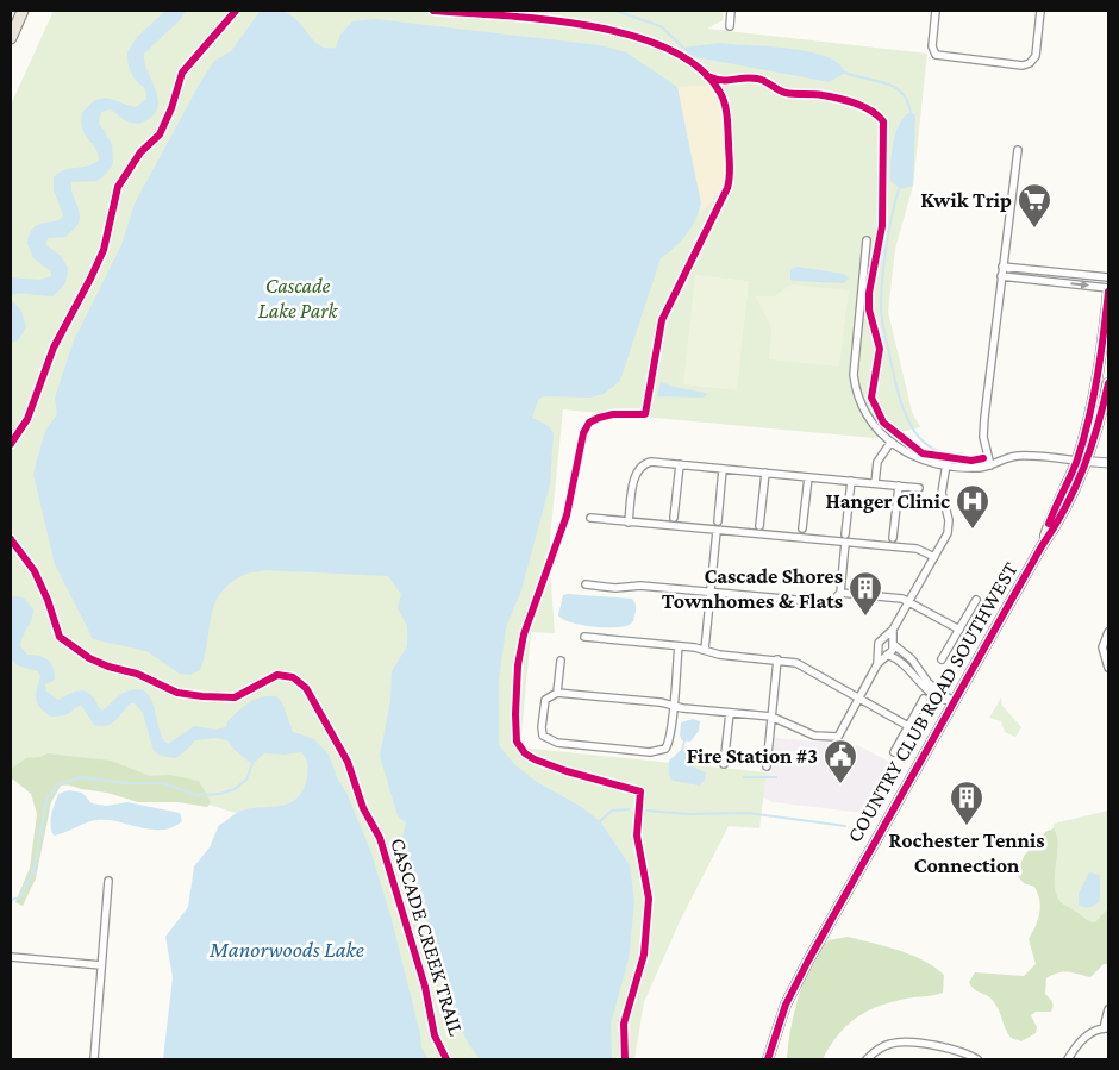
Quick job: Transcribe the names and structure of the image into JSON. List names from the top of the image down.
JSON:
{
  "streets": {
    "main road": ["COUNTRY CLUB ROAD SOUTHWEST"],
    "cycle path": ["CASCADE CREEK TRAIL"]
  },
  "water": ["Manorwoods Lake"],
  "parks": ["Cascade Lake Park"],
  "places": {
    "supermarket": ["Kwik Trip"],
    "hospital": ["Hanger Clinic"],
    "building": ["Cascade Shores Townhomes & Flats", "Rochester Tennis Connection"],
    "public building": ["Fire Station #3"]
  }
}
